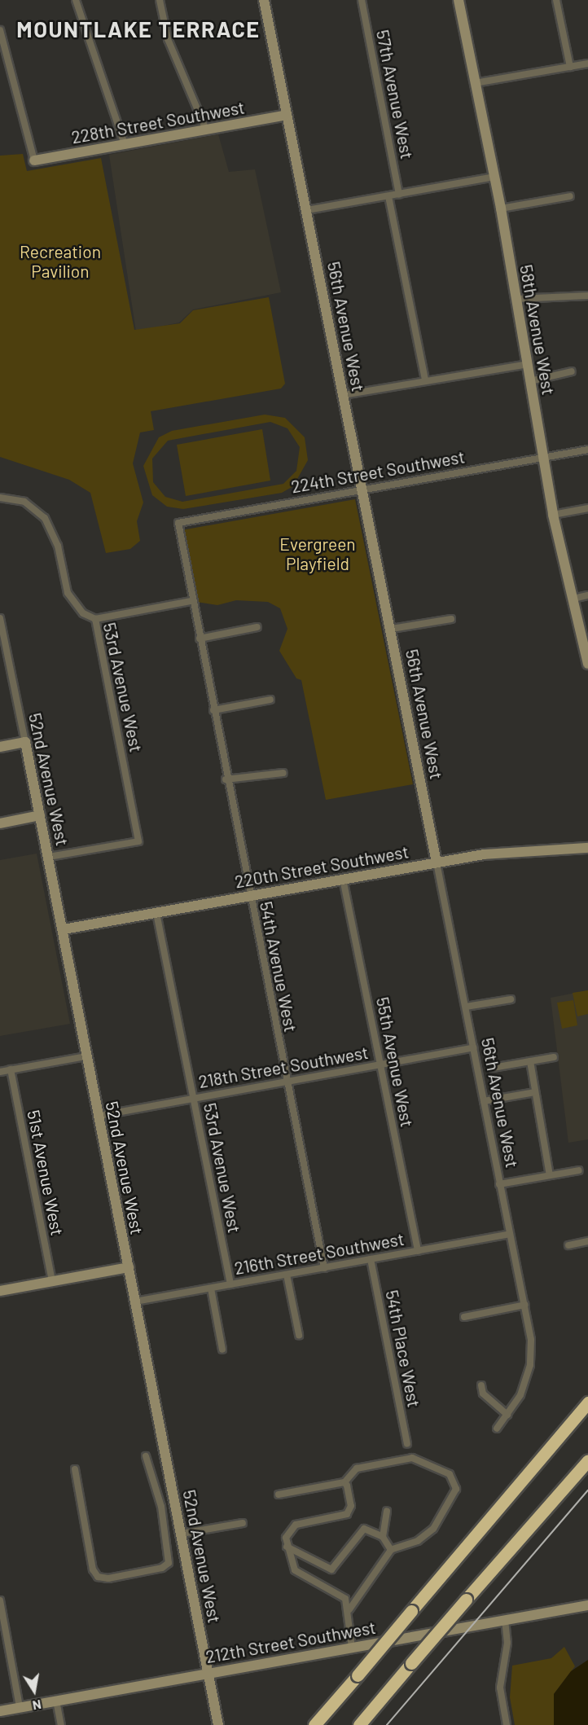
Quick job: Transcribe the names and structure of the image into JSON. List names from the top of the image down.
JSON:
{
  "streets": {
    "street": [
      "57th Avenue West",
      "228th Street Southwest",
      "56th Avenue West",
      "58th Avenue West",
      "224th Street Southwest",
      "53rd Avenue West",
      "52nd Avenue West",
      "220th Street Southwest",
      "54th Avenue West",
      "55th Avenue West",
      "218th Street Southwest",
      "51st Avenue West",
      "216th Street Southwest",
      "54th Place West",
      "212th Street Southwest"
    ]
  },
  "crossings": [
    ["228th Street Southwest", "56th Avenue West"],
    ["56th Avenue West", "224th Street Southwest"],
    ["56th Avenue West", "220th Street Southwest"],
    ["56th Avenue West", "218th Street Southwest"],
    ["56th Avenue West", "216th Street Southwest"],
    ["58th Avenue West", "224th Street Southwest"],
    ["224th Street Southwest", "54th Avenue West"],
    ["53rd Avenue West", "52nd Avenue West"],
    ["53rd Avenue West", "220th Street Southwest"],
    ["53rd Avenue West", "218th Street Southwest"],
    ["53rd Avenue West", "216th Street Southwest"],
    ["52nd Avenue West", "220th Street Southwest"],
    ["52nd Avenue West", "218th Street Southwest"],
    ["52nd Avenue West", "216th Street Southwest"],
    ["52nd Avenue West", "212th Street Southwest"],
    ["220th Street Southwest", "54th Avenue West"],
    ["220th Street Southwest", "55th Avenue West"],
    ["54th Avenue West", "218th Street Southwest"],
    ["54th Avenue West", "216th Street Southwest"],
    ["55th Avenue West", "218th Street Southwest"],
    ["55th Avenue West", "216th Street Southwest"],
    ["216th Street Southwest", "54th Place West"]
  ],
  "districts": ["MOUNTLAKE TERRACE"],
  "parks": ["Recreation Pavilion", "Evergreen Playfield"],
  "north": "bottom"
}
